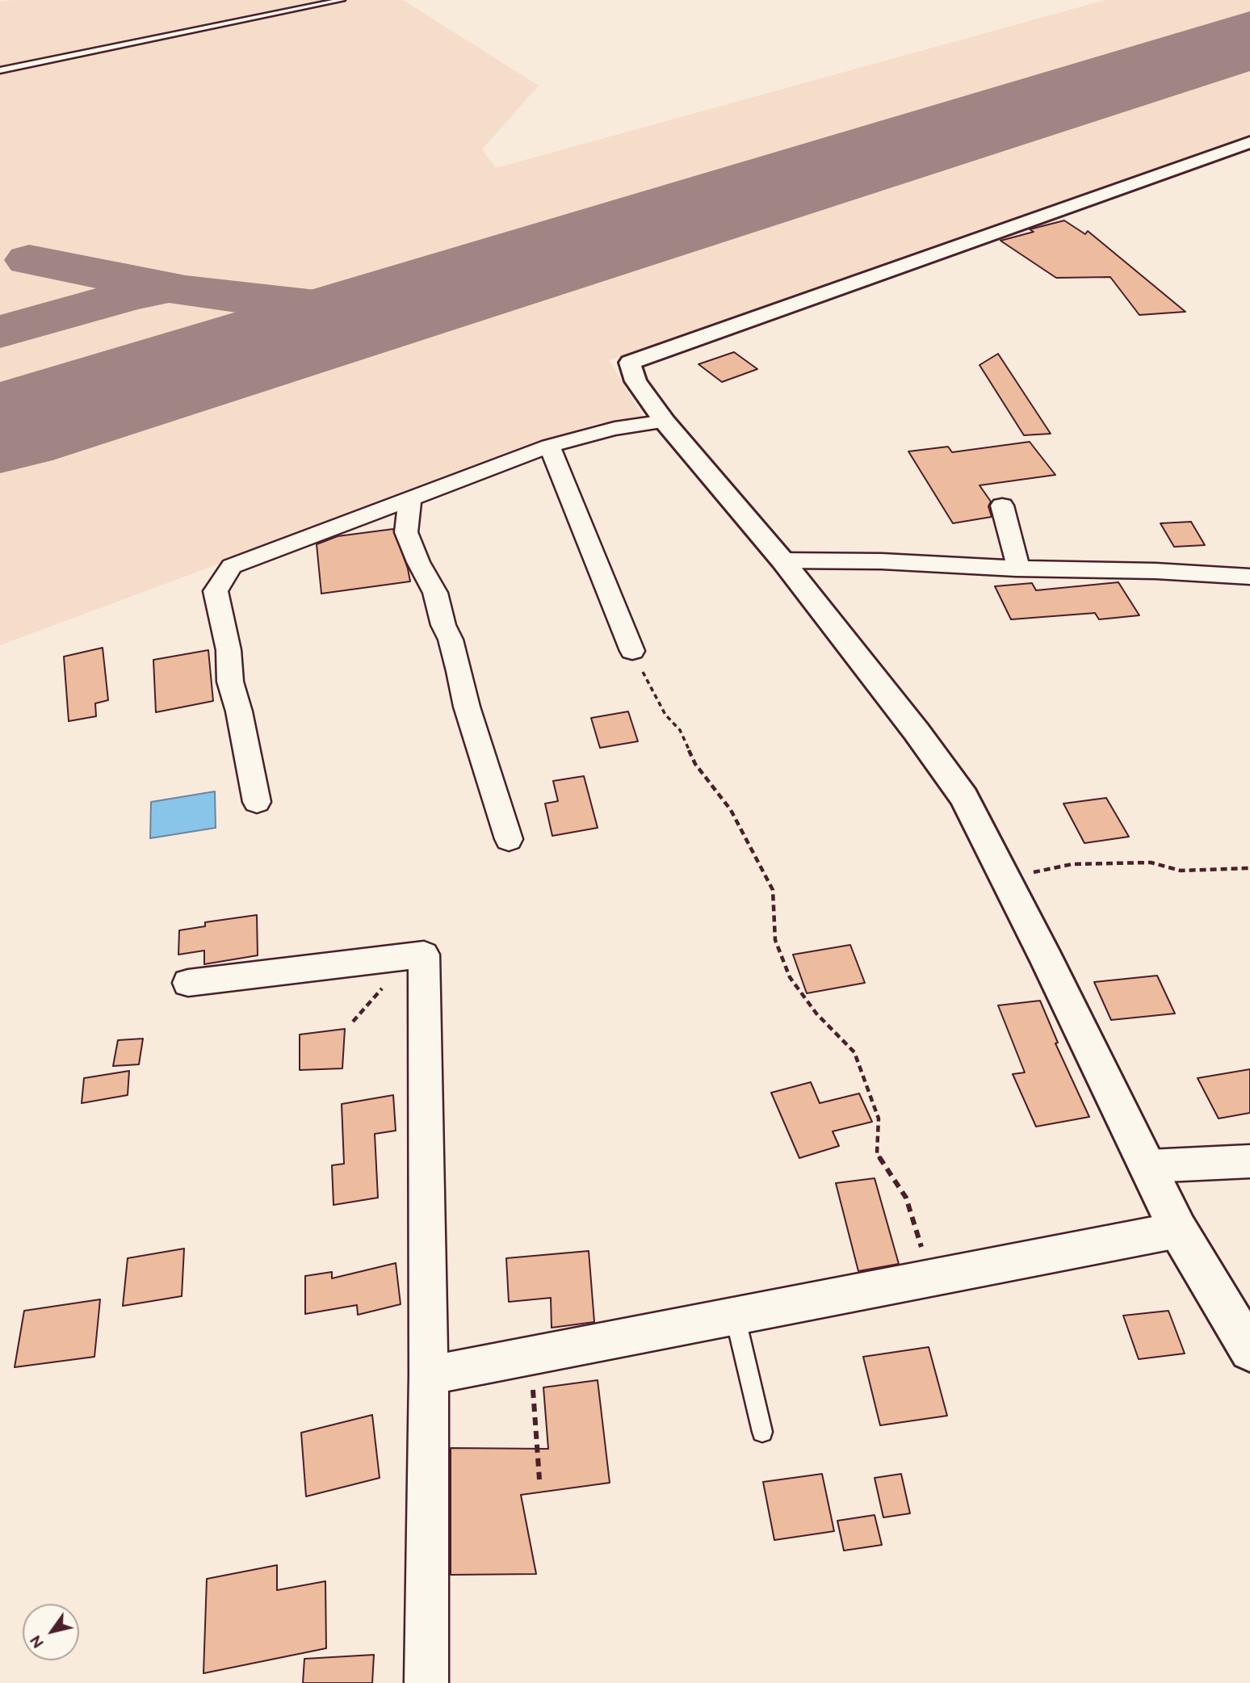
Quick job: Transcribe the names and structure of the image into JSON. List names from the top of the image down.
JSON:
{
  "north": "bottom left"
}
